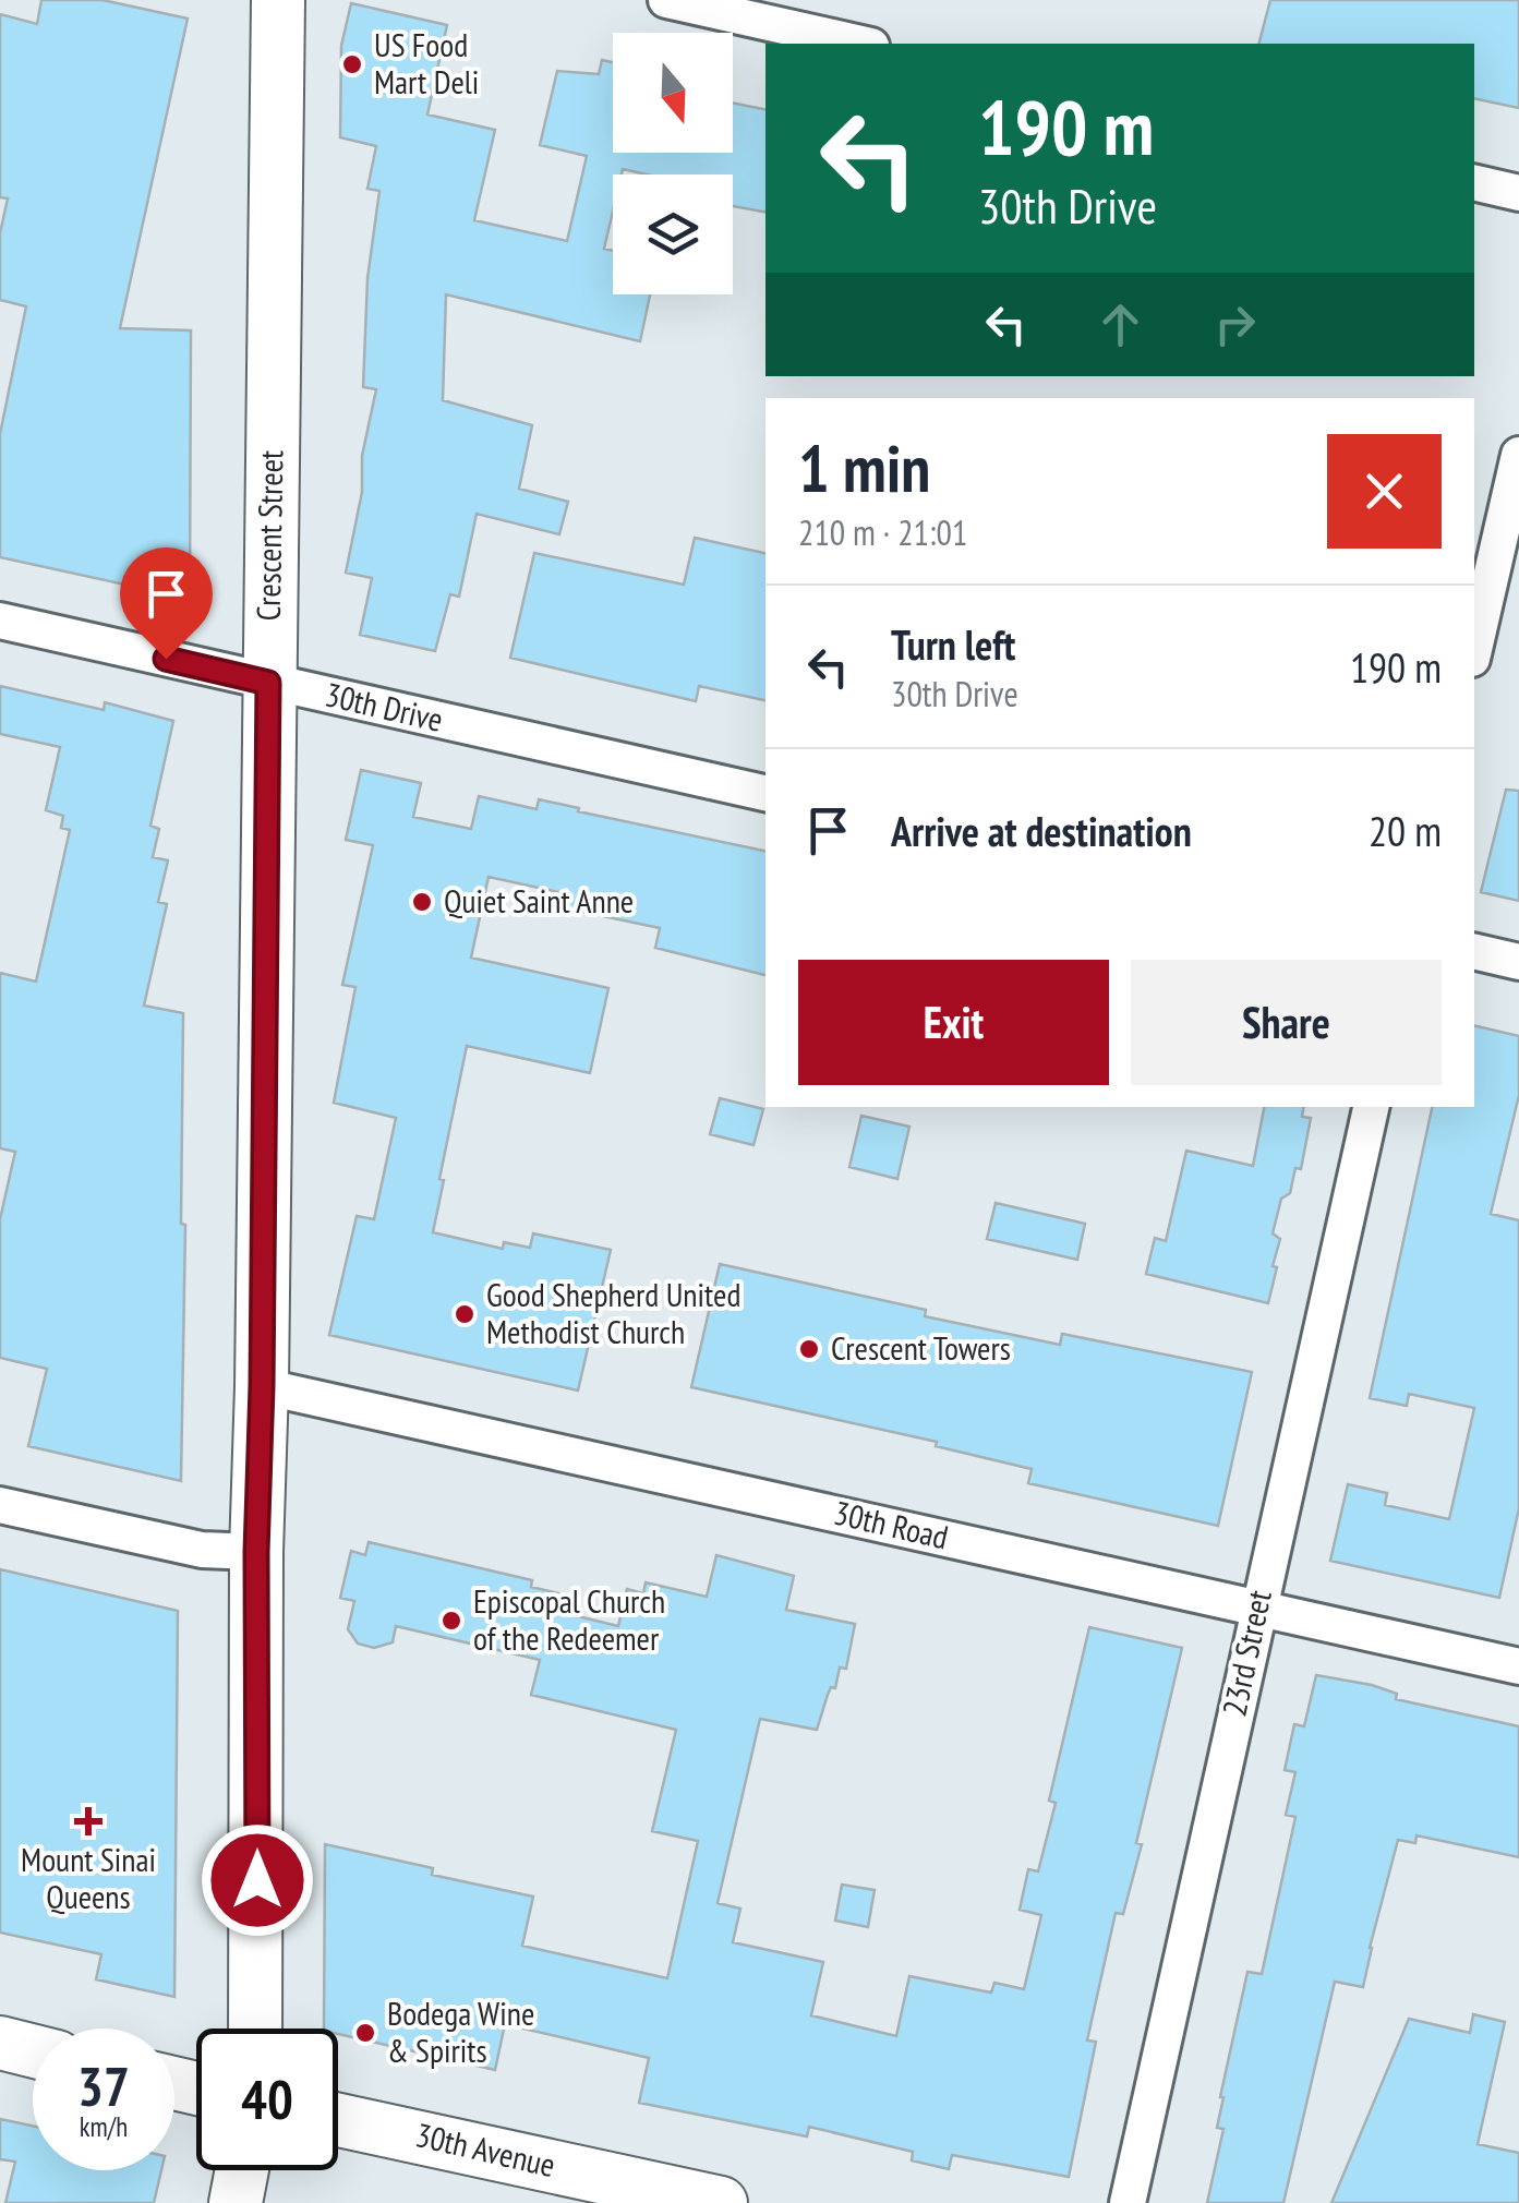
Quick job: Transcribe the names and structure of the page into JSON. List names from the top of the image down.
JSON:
{
  "streets": {
    "street": [
      "Crescent Street",
      "30th Drive",
      "30th Road",
      "23rd Street",
      "30th Avenue"
    ]
  },
  "crossings": [
    ["Crescent Street", "30th Drive"],
    ["Crescent Street", "30th Road"],
    ["30th Road", "23rd Street"]
  ],
  "places": {
    "other": [
      "US Food Mart Deli",
      "Quiet Saint Anne",
      "Good Shepherd United Methodist Church",
      "Crescent Towers",
      "Episcopal Church of the Redeemer",
      "Bodega Wine & Spirits"
    ],
    "health": ["Mount Sinai Queens"]
  },
  "north": "bottom",
  "page": {
    "turn": ["190 m", "30th Drive"],
    "heading": ["1 min", "210 m · 21:01"],
    "list": [
      {
        "name": "Turn left",
        "note": "30th Drive",
        "value": "190 m"
      },
      {
        "name": "Arrive at destination",
        "value": "20 m"
      }
    ],
    "buttons": ["Exit", "Share"],
    "speed": "37 km/h",
    "limit": "40"
  }
}
